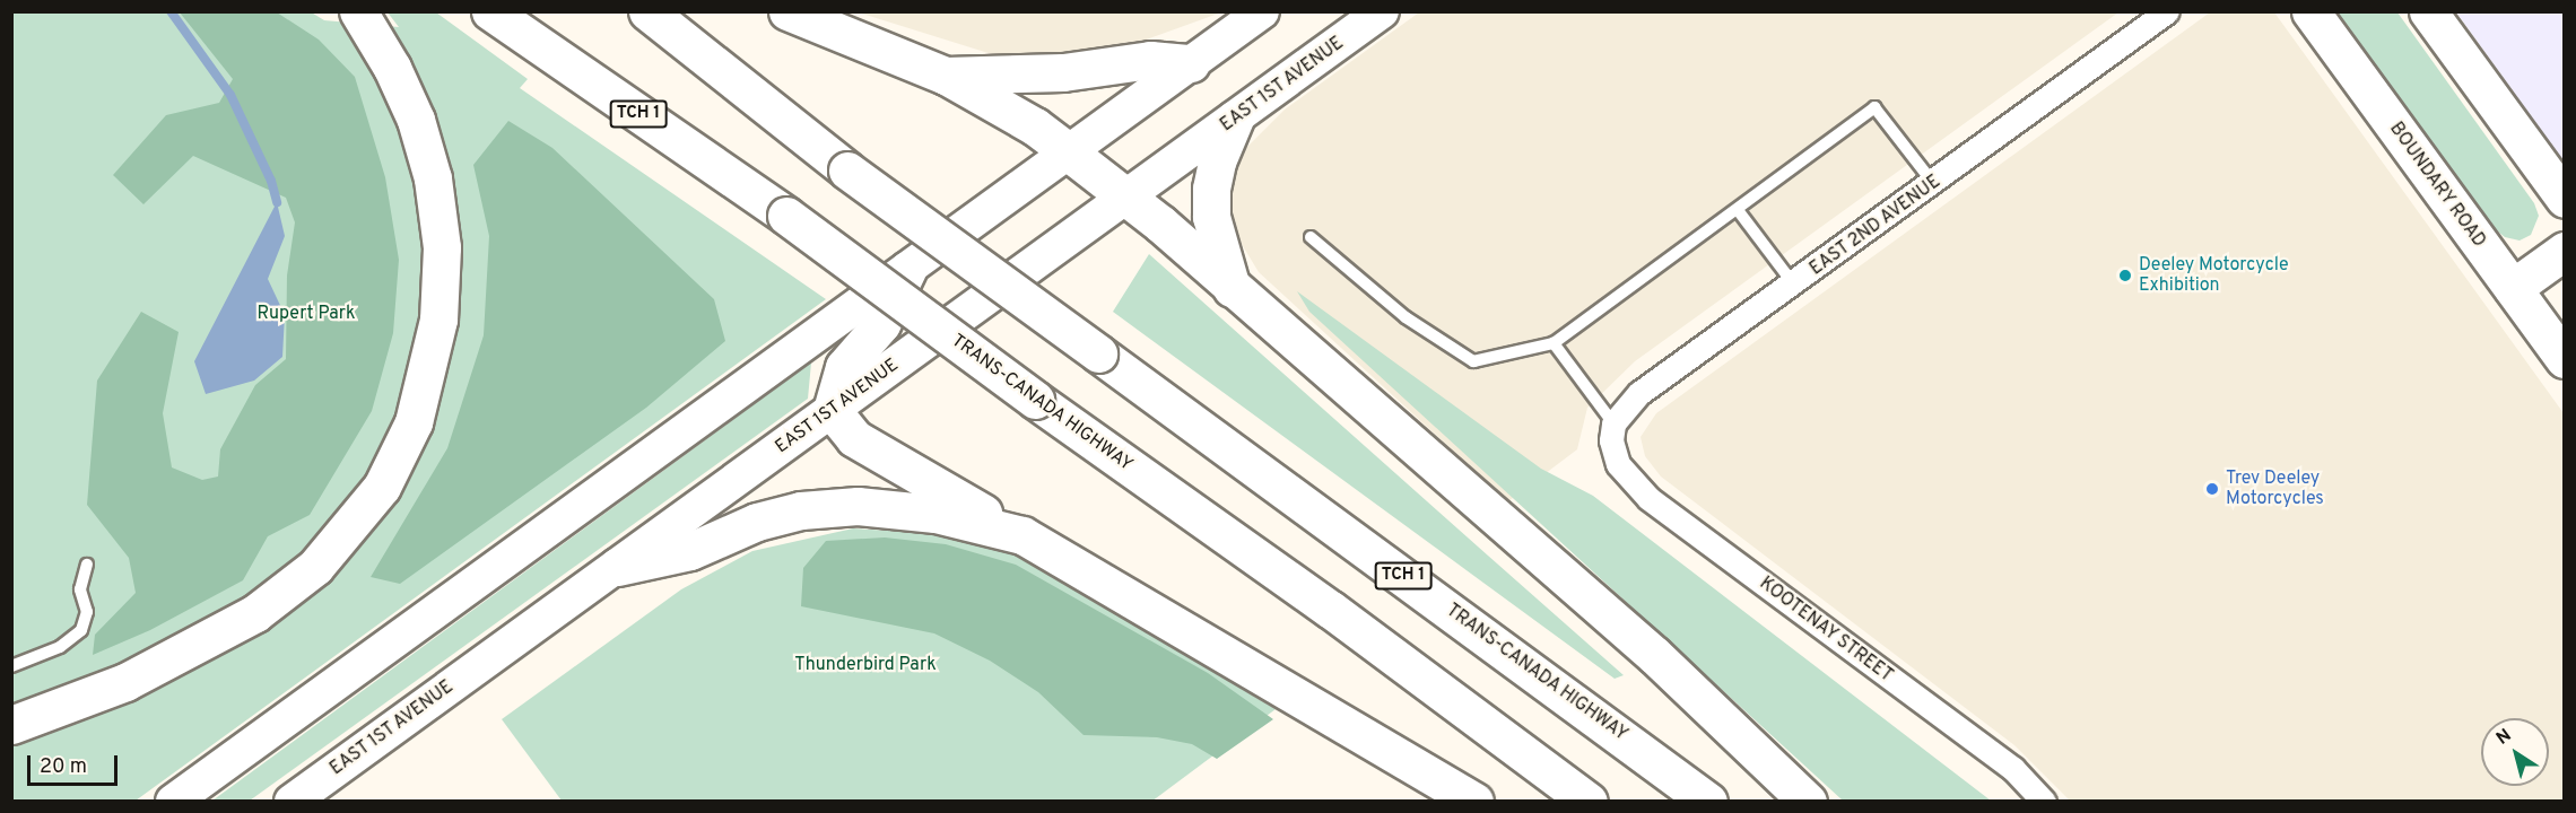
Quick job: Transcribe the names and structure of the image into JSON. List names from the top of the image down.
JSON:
{
  "streets": {
    "main road": [
      "EAST 1ST AVENUE",
      "TCH 1",
      "BOUNDARY ROAD",
      "TRANS-CANADA HIGHWAY"
    ],
    "street": ["EAST 2ND AVENUE", "KOOTENAY STREET"]
  },
  "crossings": [
    ["EAST 2ND AVENUE", "KOOTENAY STREET"]
  ],
  "parks": ["Rupert Park", "Thunderbird Park"],
  "places": ["Deeley Motorcycle Exhibition", "Trev Deeley Motorcycles"],
  "scale_bar": "20 m",
  "north": "top left"
}
